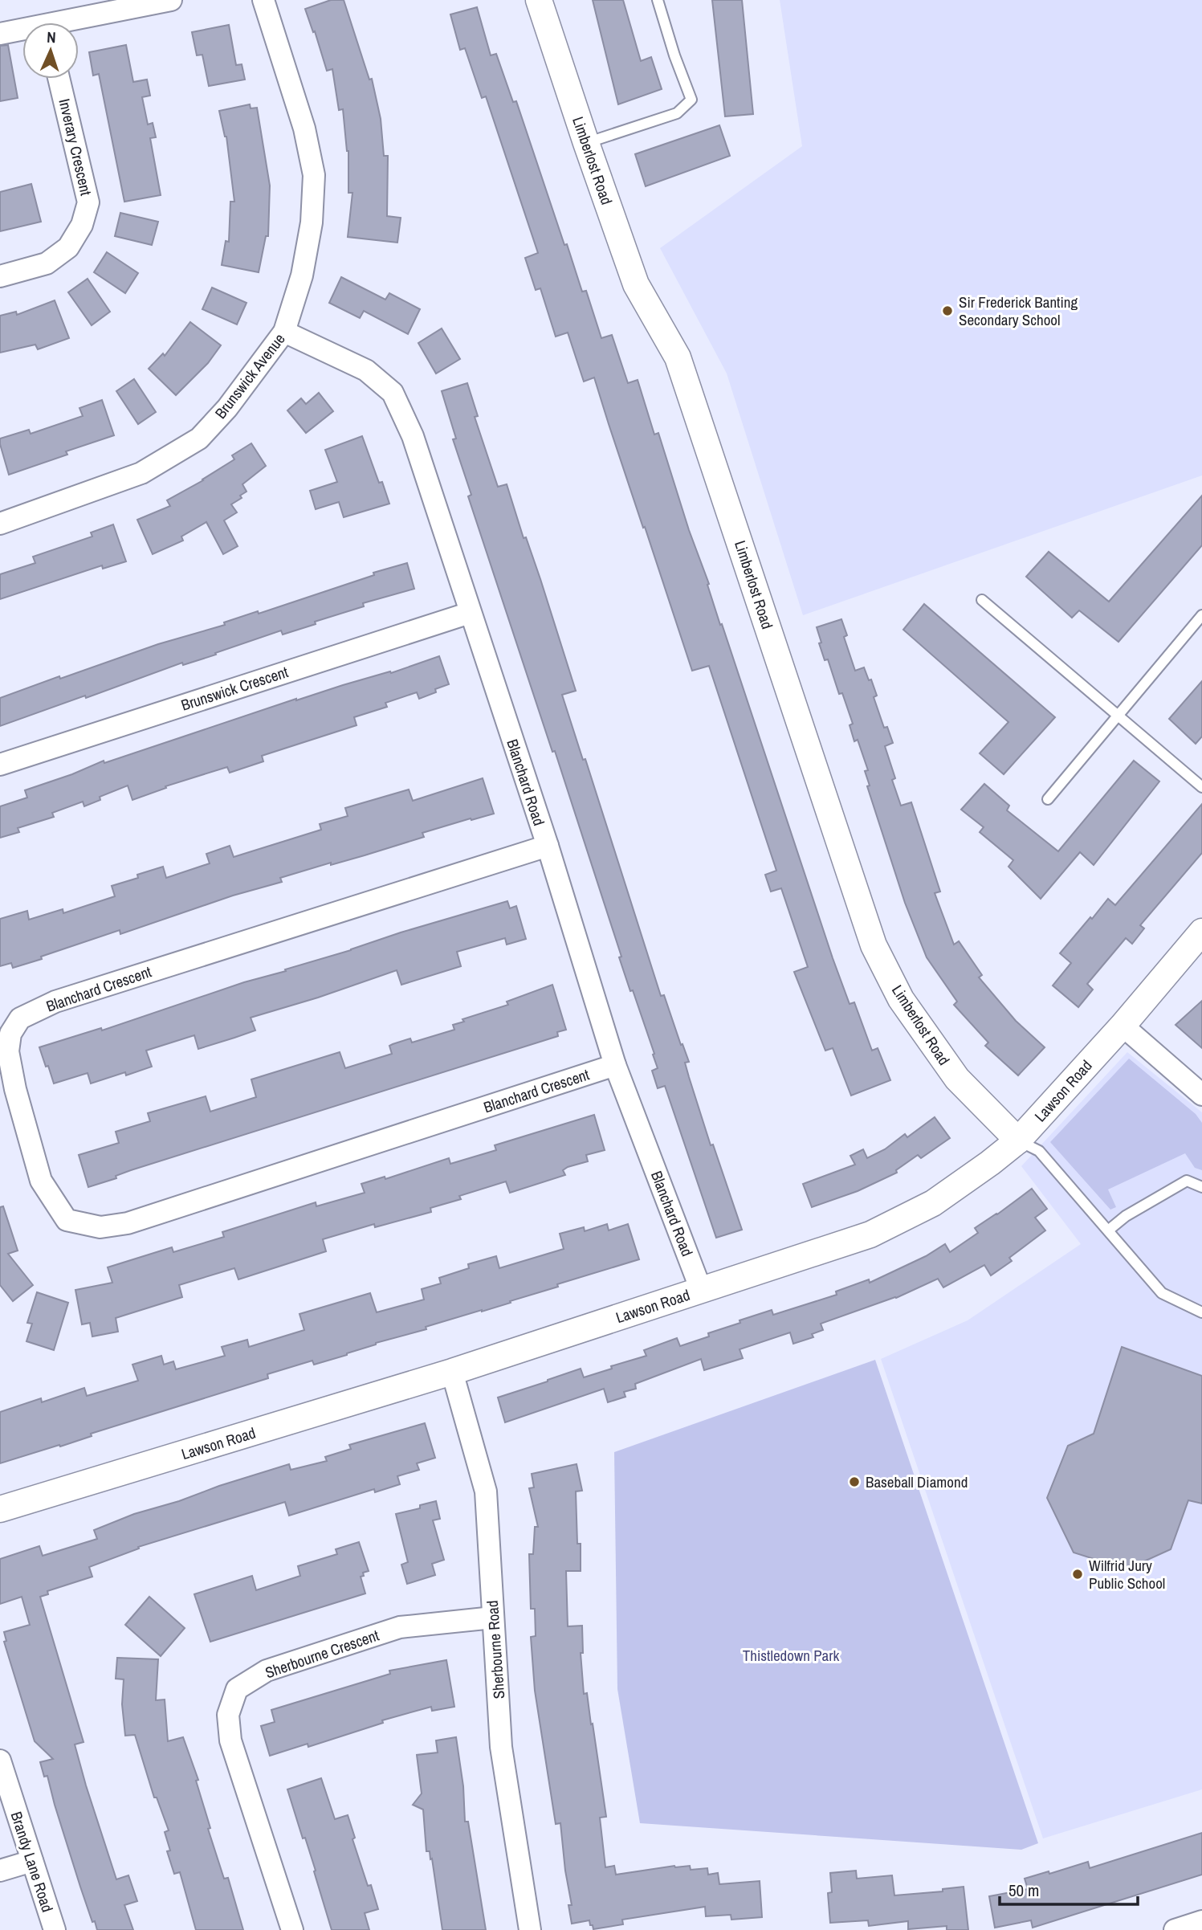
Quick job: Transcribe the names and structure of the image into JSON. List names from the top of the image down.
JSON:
{
  "streets": {
    "street": [
      "Inverary Crescent",
      "Limberlost Road",
      "Brunswick Avenue",
      "Brunswick Crescent",
      "Blanchard Road",
      "Blanchard Crescent",
      "Lawson Road",
      "Sherbourne Road",
      "Sherbourne Crescent",
      "Brandy Lane Road"
    ]
  },
  "crossings": [
    ["Limberlost Road", "Lawson Road"],
    ["Brunswick Avenue", "Blanchard Road"],
    ["Brunswick Crescent", "Blanchard Road"],
    ["Blanchard Road", "Blanchard Crescent"],
    ["Blanchard Road", "Lawson Road"],
    ["Lawson Road", "Sherbourne Road"],
    ["Sherbourne Road", "Sherbourne Crescent"]
  ],
  "parks": ["Thistledown Park"],
  "places": ["Sir Frederick Banting Secondary School", "Baseball Diamond", "Wilfrid Jury Public School"],
  "scale_bar": "50 m",
  "north": "top"
}
